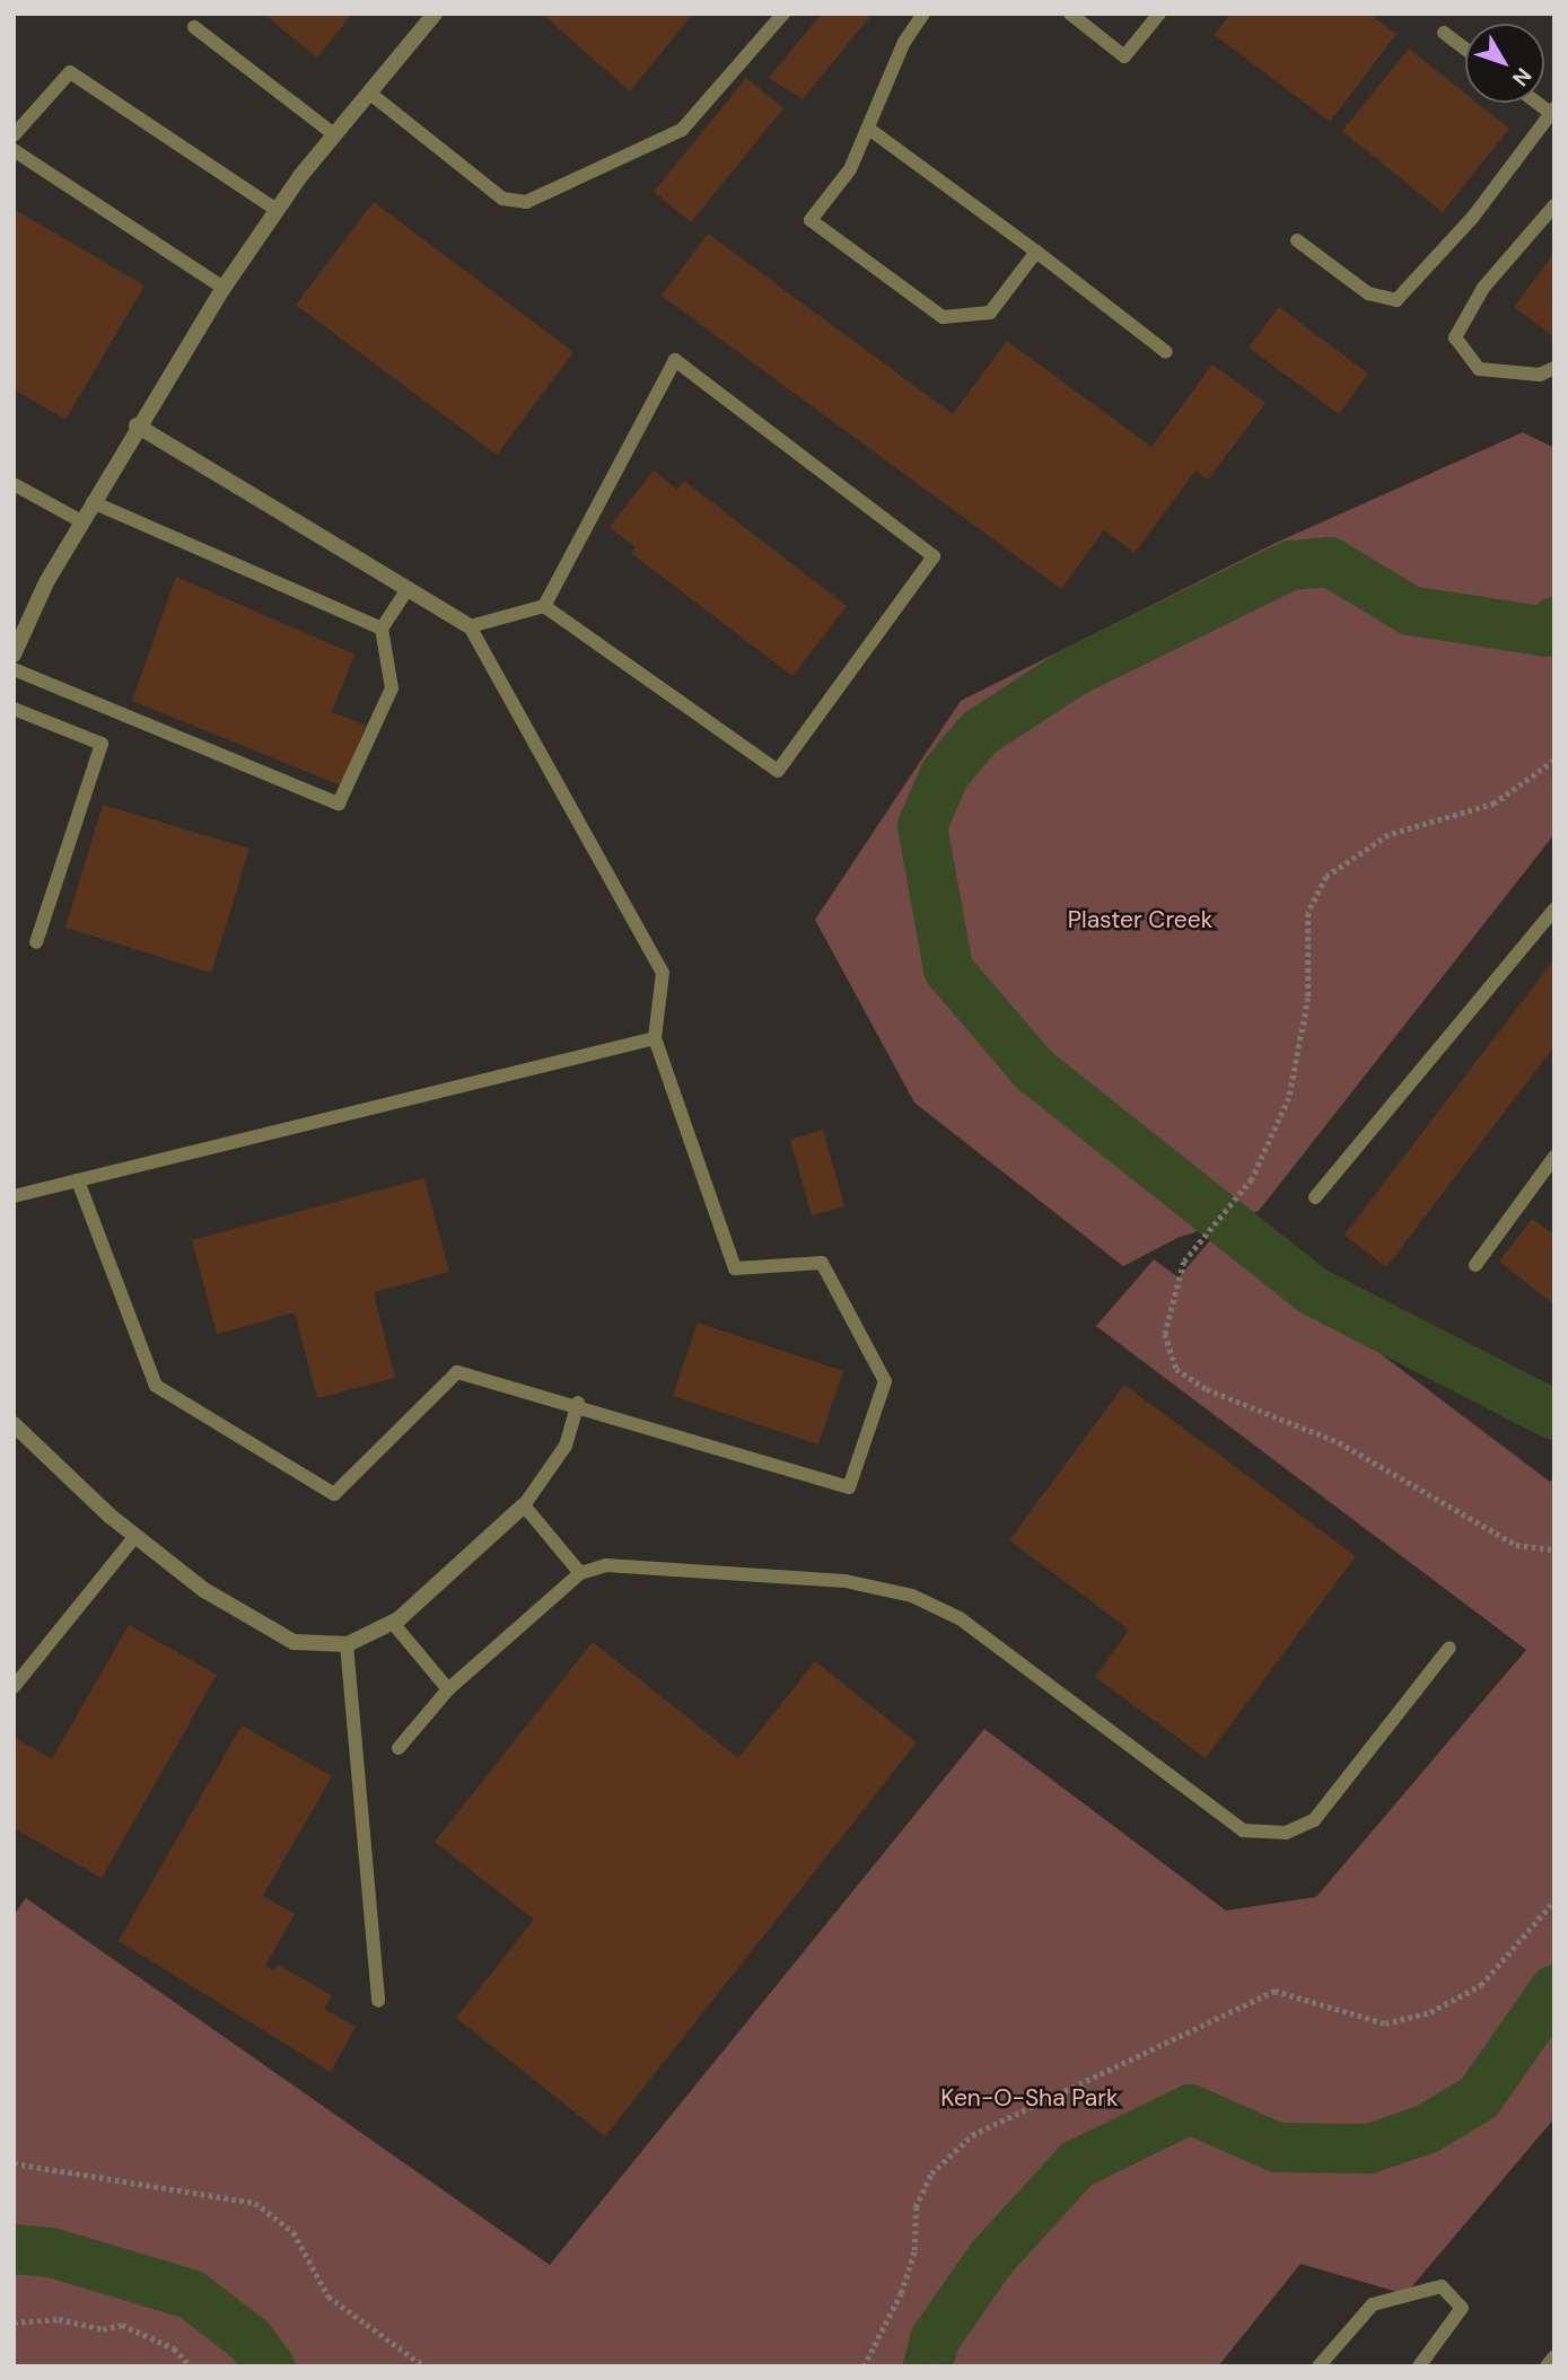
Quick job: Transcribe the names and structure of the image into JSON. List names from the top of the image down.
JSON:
{
  "parks": ["Plaster Creek", "Ken-O-Sha Park"],
  "north": "bottom right"
}
